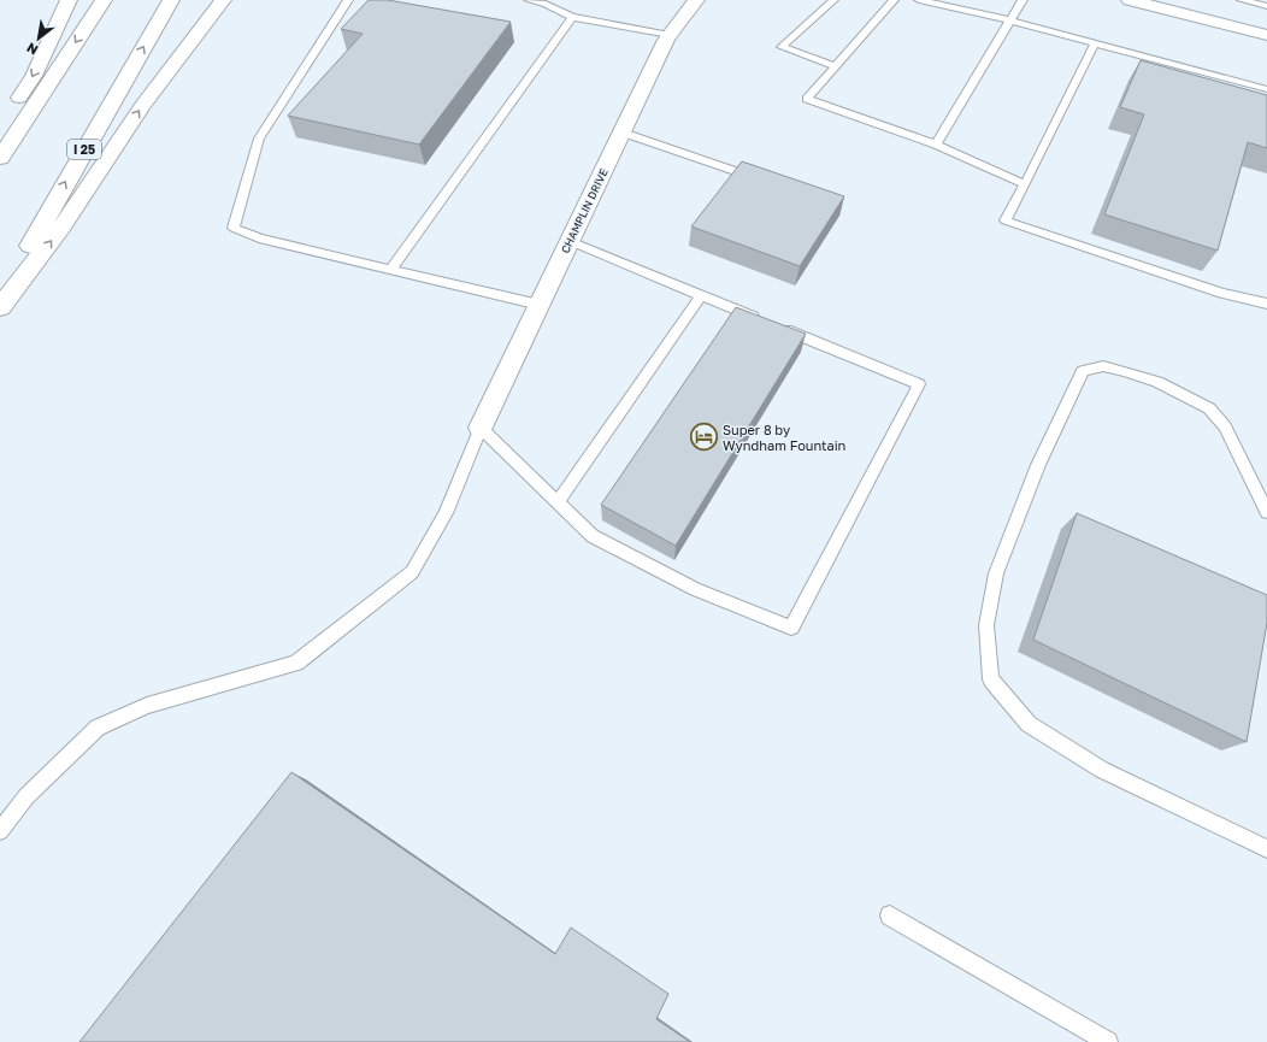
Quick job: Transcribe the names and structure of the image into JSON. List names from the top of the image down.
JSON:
{
  "streets": {
    "main road": ["I 25", "CHAMPLIN DRIVE"]
  },
  "places": {
    "hotel": ["Super 8 by Wyndham Fountain"]
  },
  "north": "bottom left"
}
